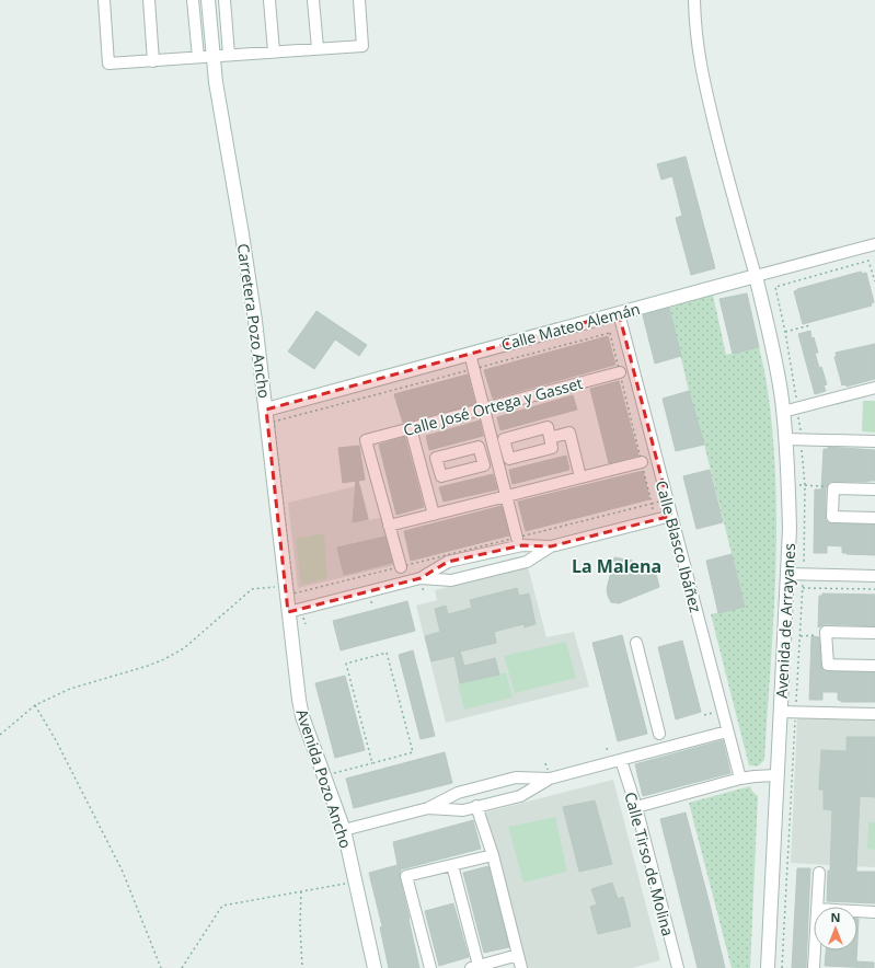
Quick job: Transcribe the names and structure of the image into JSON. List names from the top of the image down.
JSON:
{
  "streets": {
    "street": [
      "Carretera Pozo Ancho",
      "Calle Mateo Alemán",
      "Calle José Ortega y Gasset",
      "Calle Blasco Ibáñez",
      "Avenida de Arrayanes",
      "Avenida Pozo Ancho",
      "Calle Tirso de Molina"
    ]
  },
  "crossings": [
    ["Carretera Pozo Ancho", "Calle Mateo Alemán"],
    ["Carretera Pozo Ancho", "Avenida Pozo Ancho"],
    ["Calle Mateo Alemán", "Calle Blasco Ibáñez"],
    ["Calle Mateo Alemán", "Avenida de Arrayanes"]
  ],
  "districts": ["La Malena"],
  "north": "top"
}
